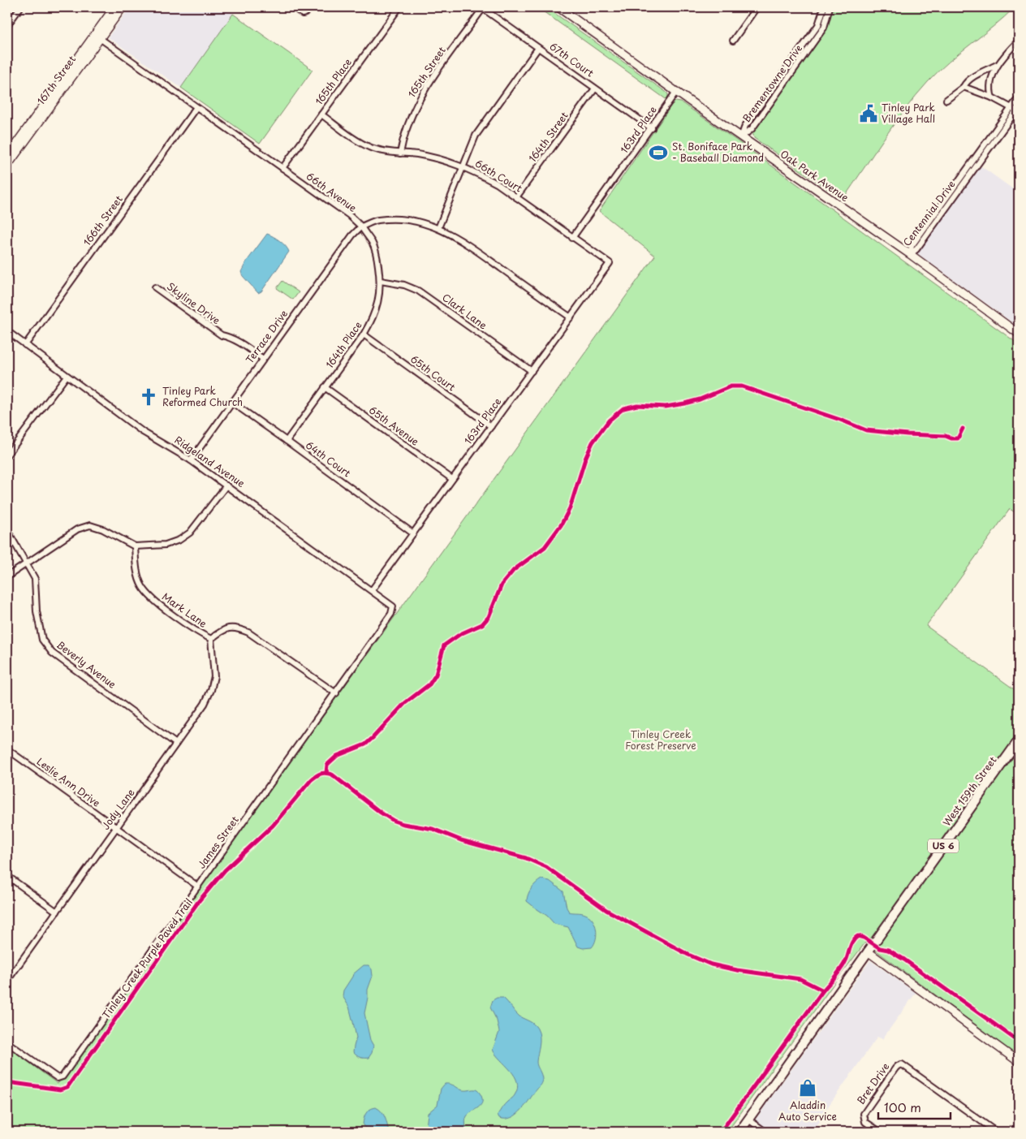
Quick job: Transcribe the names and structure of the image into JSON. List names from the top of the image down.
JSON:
{
  "streets": {
    "main road": ["West 159th Street", "US 6"],
    "street": [
      "67th Court",
      "165th Street",
      "167th Street",
      "165th Place",
      "Brementowne Drive",
      "163rd Place",
      "164th Street",
      "66th Court",
      "Oak Park Avenue",
      "66th Avenue",
      "Centennial Drive",
      "166th Street",
      "Skyline Drive",
      "Clark Lane",
      "Terrace Drive",
      "164th Place",
      "65th Court",
      "65th Avenue",
      "64th Court",
      "Ridgeland Avenue",
      "Mark Lane",
      "Beverly Avenue",
      "Leslie Ann Drive",
      "Jody Lane",
      "James Street",
      "Bret Drive"
    ],
    "cycle path": ["Tinley Creek Purple Paved Trail"]
  },
  "crossings": [
    ["67th Court", "165th Street"],
    ["67th Court", "163rd Place"],
    ["67th Court", "164th Street"],
    ["165th Street", "66th Court"],
    ["167th Street", "66th Avenue"],
    ["165th Place", "66th Court"],
    ["165th Place", "66th Avenue"],
    ["Brementowne Drive", "Oak Park Avenue"],
    ["163rd Place", "66th Court"],
    ["163rd Place", "Oak Park Avenue"],
    ["163rd Place", "66th Avenue"],
    ["163rd Place", "Clark Lane"],
    ["163rd Place", "65th Court"],
    ["163rd Place", "65th Avenue"],
    ["163rd Place", "64th Court"],
    ["163rd Place", "Ridgeland Avenue"],
    ["164th Street", "66th Court"],
    ["Oak Park Avenue", "Centennial Drive"],
    ["66th Avenue", "166th Street"],
    ["66th Avenue", "Terrace Drive"],
    ["66th Avenue", "164th Place"],
    ["166th Street", "Ridgeland Avenue"],
    ["Skyline Drive", "Terrace Drive"],
    ["Clark Lane", "164th Place"],
    ["Terrace Drive", "164th Place"],
    ["Terrace Drive", "64th Court"],
    ["Terrace Drive", "Ridgeland Avenue"],
    ["164th Place", "65th Court"],
    ["164th Place", "65th Avenue"],
    ["164th Place", "64th Court"],
    ["Ridgeland Avenue", "James Street"],
    ["Mark Lane", "Jody Lane"],
    ["Mark Lane", "James Street"],
    ["Beverly Avenue", "Jody Lane"],
    ["Leslie Ann Drive", "Jody Lane"],
    ["Leslie Ann Drive", "James Street"]
  ],
  "parks": ["Tinley Creek Forest Preserve"],
  "places": {
    "public building": ["Tinley Park Village Hall"],
    "sports": ["St. Boniface Park - Baseball Diamond"],
    "church": ["Tinley Park Reformed Church"],
    "shop": ["Aladdin Auto Service"]
  },
  "scale_bar": "100 m"
}
